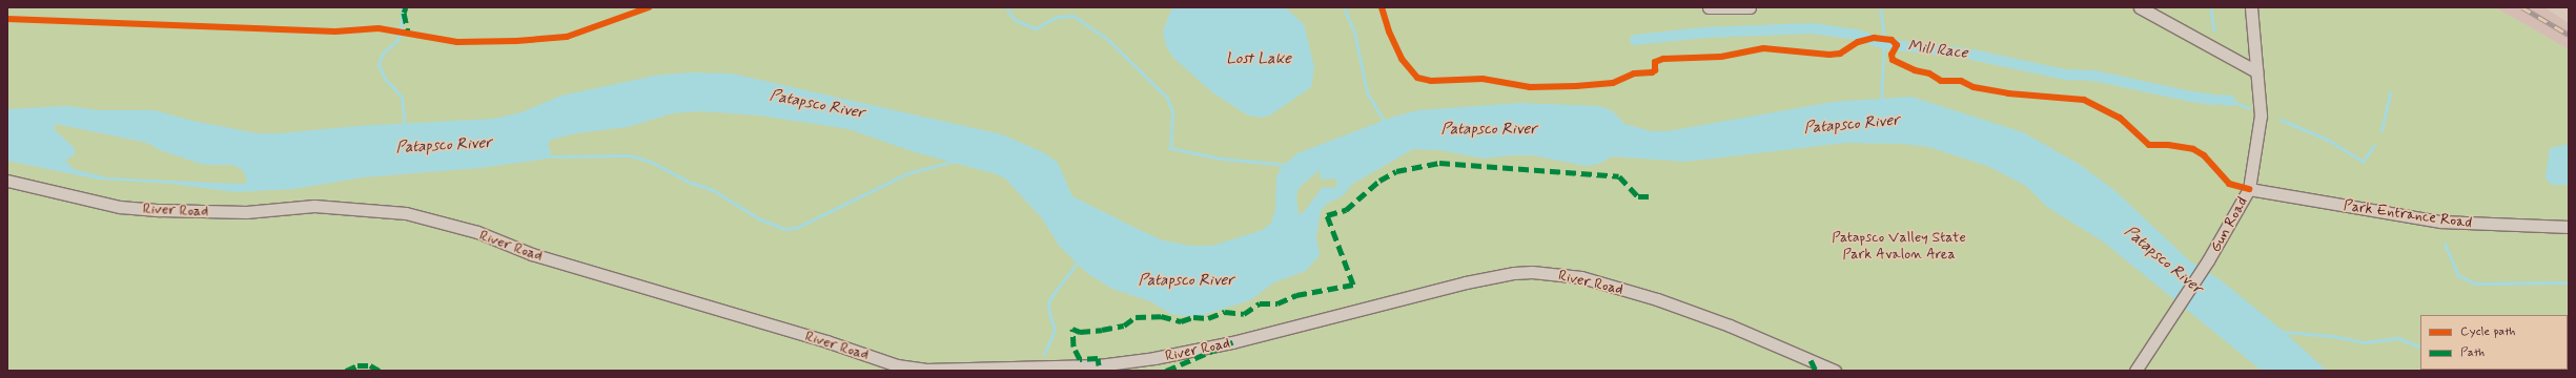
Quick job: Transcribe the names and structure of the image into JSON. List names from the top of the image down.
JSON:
{
  "streets": {
    "street": ["River Road", "Park Entrance Road", "Gun Road"]
  },
  "crossings": [
    ["Park Entrance Road", "Gun Road"]
  ],
  "water": ["Mill Race", "Lost Lake", "Patapsco River"],
  "parks": ["Patapsco Valley State Park Avalon Area"],
  "legend": ["Cycle path", "Path"]
}
